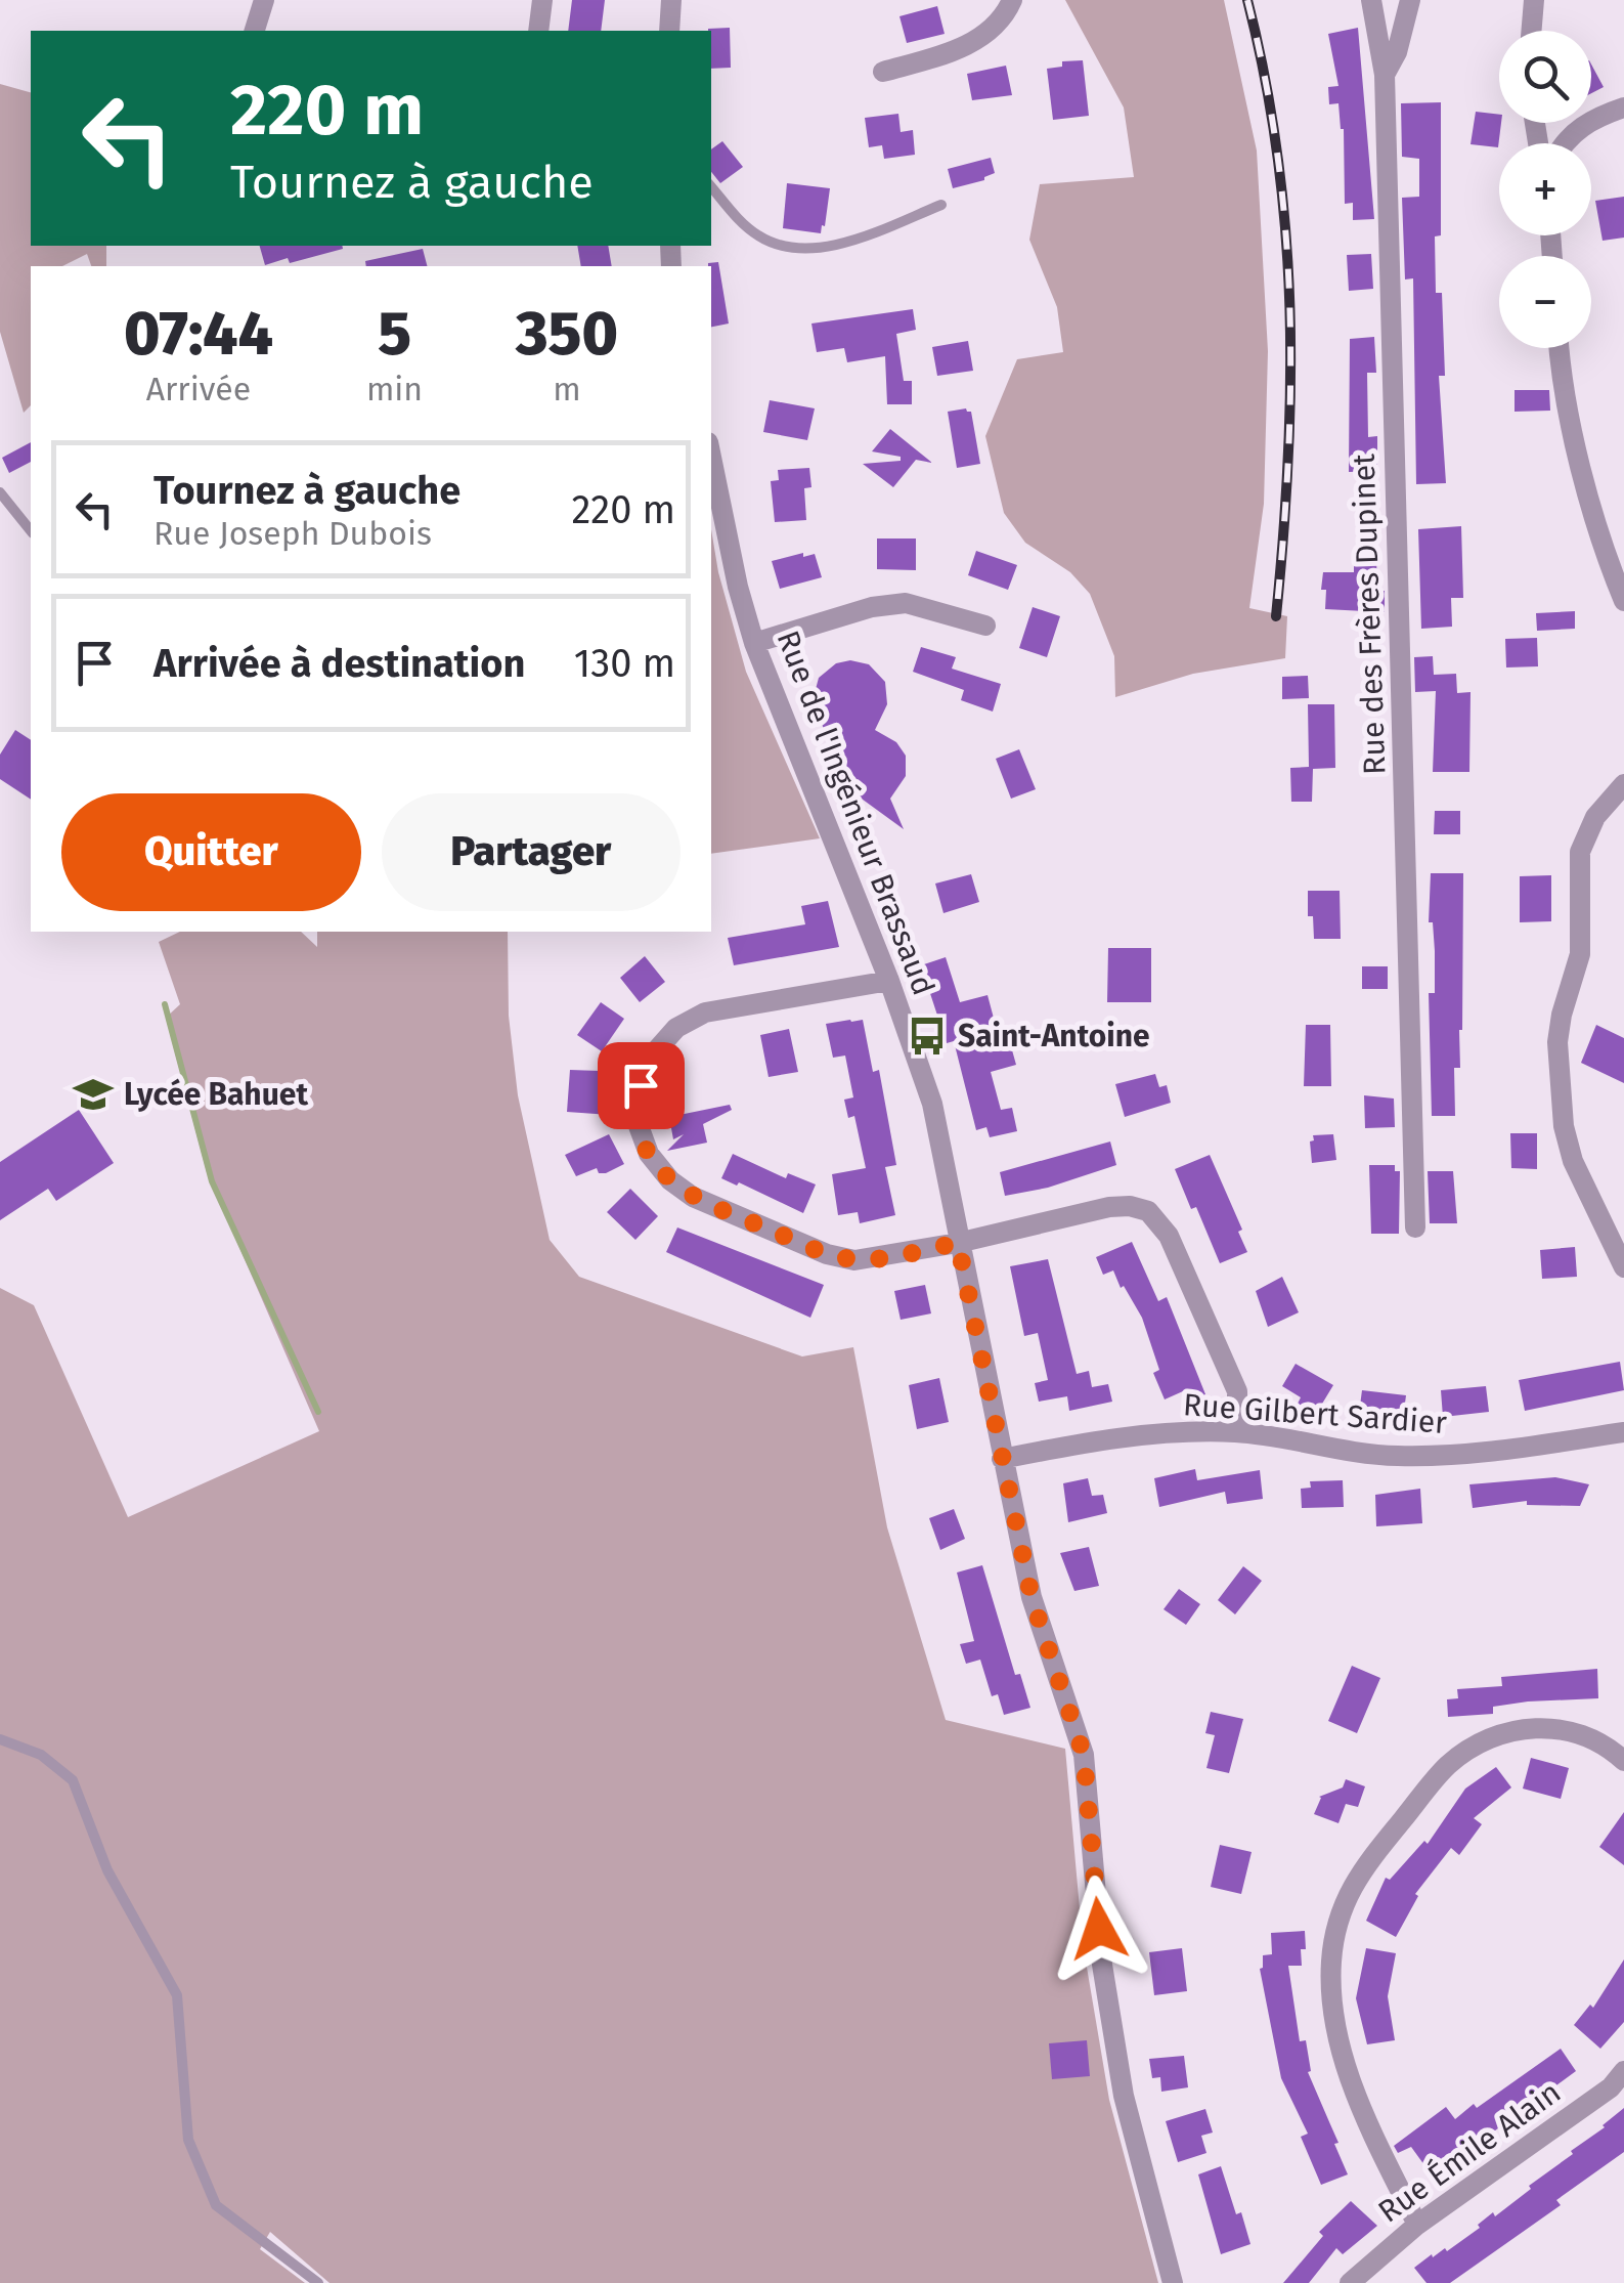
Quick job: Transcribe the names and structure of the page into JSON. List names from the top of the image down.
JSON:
{
  "streets": {
    "street": [
      "Rue des Frères Dupinet",
      "Rue de l'Ingénieur Brassaud",
      "Rue Gilbert Sardier",
      "Rue Émile Alain"
    ]
  },
  "crossings": [
    ["Rue de l'Ingénieur Brassaud", "Rue Gilbert Sardier"]
  ],
  "places": {
    "bus stop": ["Saint-Antoine"],
    "school or university": ["Lycée Bahuet"]
  },
  "page": {
    "map_buttons": ["+", "−"],
    "turn": ["220 m", "Tournez à gauche"],
    "eta": [
      "07:44",
      "Arrivée",
      "5",
      "min",
      "350",
      "m"
    ],
    "list": [
      {
        "name": "Tournez à gauche",
        "note": "Rue Joseph Dubois",
        "value": "220 m"
      },
      {
        "name": "Arrivée à destination",
        "value": "130 m"
      }
    ],
    "buttons": ["Quitter", "Partager"]
  }
}
